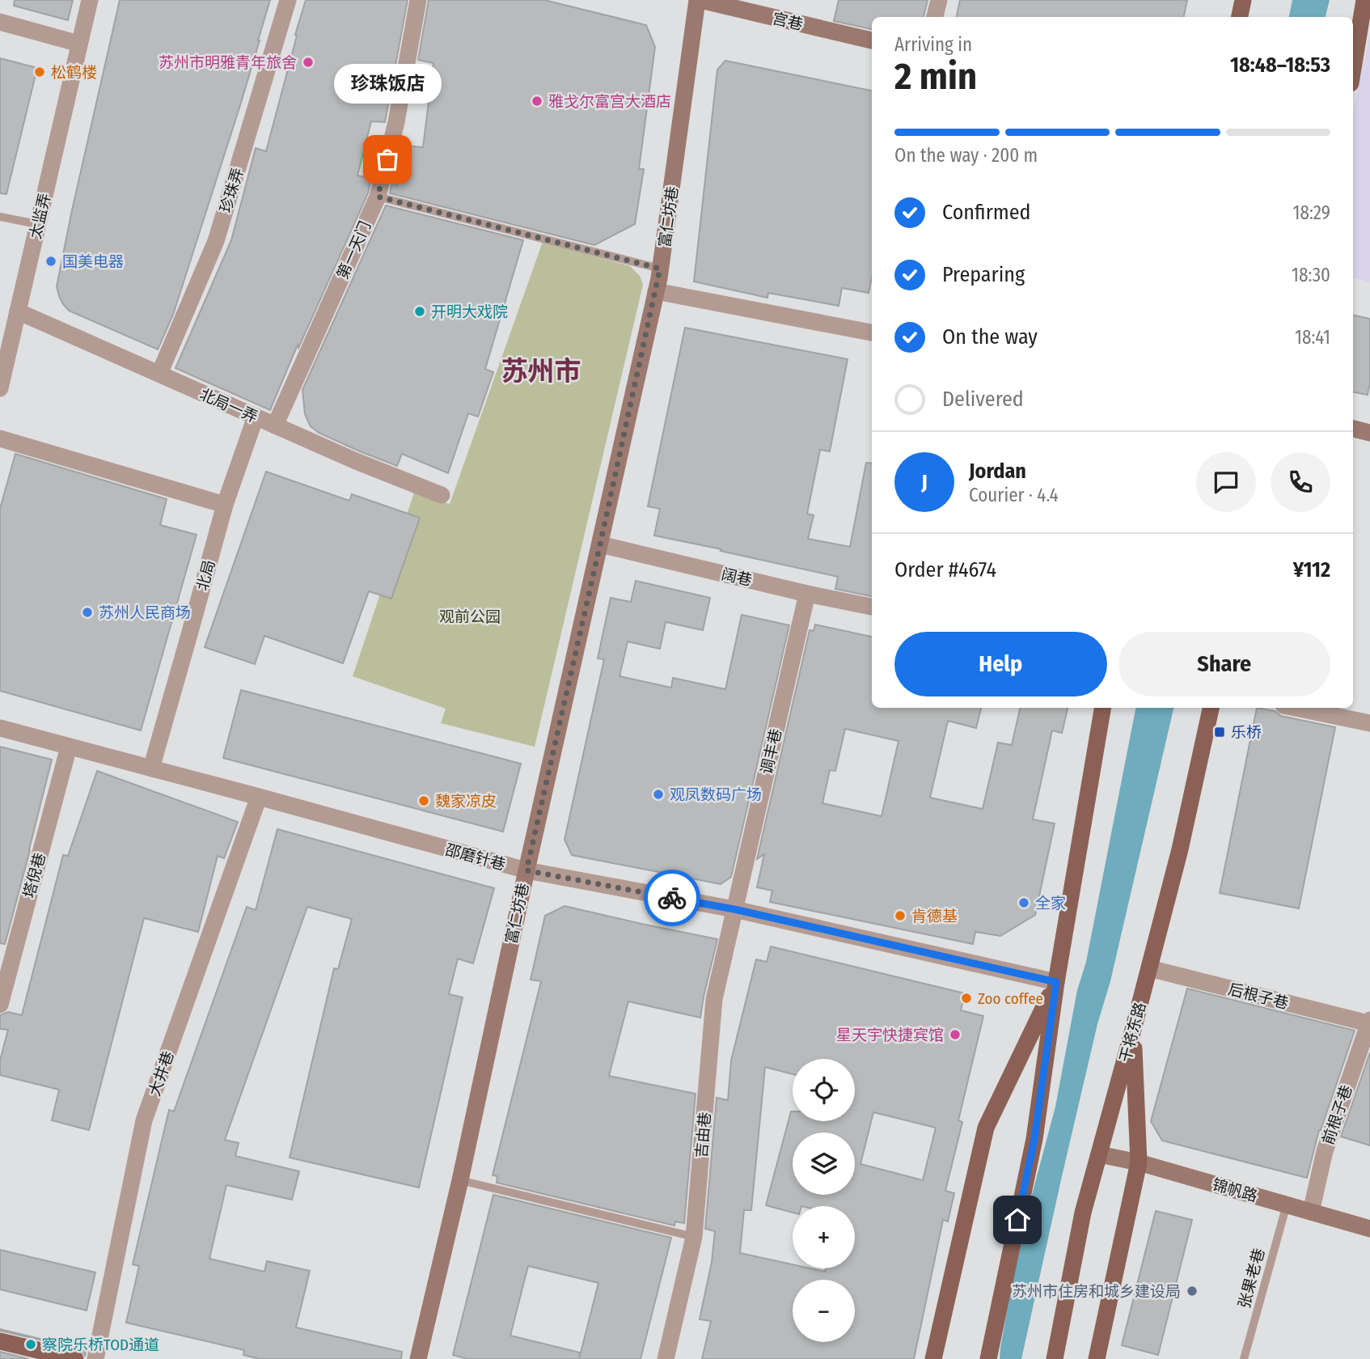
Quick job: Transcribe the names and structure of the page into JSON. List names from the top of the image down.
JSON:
{
  "streets": {
    "main road": ["干将东路"],
    "street": [
      "宫巷",
      "珍珠弄",
      "太监弄",
      "富仁坊巷",
      "第一天门",
      "北局一弄",
      "北局",
      "阔巷",
      "调丰巷",
      "邵磨针巷",
      "塔倪巷",
      "后根子巷",
      "大井巷",
      "前根子巷",
      "吉由巷",
      "锦帆路"
    ],
    "lane": ["张果老巷"]
  },
  "crossings": [
    ["宫巷", "富仁坊巷"],
    ["珍珠弄", "北局一弄"],
    ["太监弄", "北局一弄"],
    ["富仁坊巷", "阔巷"],
    ["富仁坊巷", "邵磨针巷"],
    ["第一天门", "北局一弄"],
    ["北局一弄", "北局"],
    ["北局", "邵磨针巷"],
    ["阔巷", "调丰巷"],
    ["调丰巷", "邵磨针巷"],
    ["调丰巷", "吉由巷"],
    ["邵磨针巷", "塔倪巷"],
    ["邵磨针巷", "大井巷"],
    ["邵磨针巷", "吉由巷"],
    ["后根子巷", "干将东路"],
    ["后根子巷", "前根子巷"],
    ["干将东路", "锦帆路"],
    ["前根子巷", "锦帆路"],
    ["锦帆路", "张果老巷"]
  ],
  "districts": ["苏州市"],
  "parks": ["观前公园"],
  "places": {
    "other": [
      "苏州市明雅青年旅舍",
      "松鹤楼",
      "雅戈尔富宫大酒店",
      "珍珠饭店",
      "国美电器",
      "开明大戏院",
      "苏州人民商场",
      "观凤数码广场",
      "魏家凉皮",
      "全家",
      "肯德基",
      "Zoo coffee",
      "星天宇快捷宾馆",
      "苏州市住房和城乡建设局",
      "察院乐桥TOD通道"
    ],
    "transit": ["乐桥"]
  },
  "page": {
    "heading": ["2 min", "Arriving in", "18:48–18:53"],
    "panel": [
      "Jordan",
      "Courier · 4.4",
      "Order #4674",
      "¥112"
    ],
    "bubble": "珍珠饭店",
    "bar": "On the way · 200 m",
    "list": [
      ["Confirmed", "18:29"],
      ["Preparing", "18:30"],
      ["On the way", "18:41"],
      "Delivered"
    ],
    "round": "J",
    "buttons": ["Help", "Share"],
    "map_buttons": ["+", "−"]
  }
}
